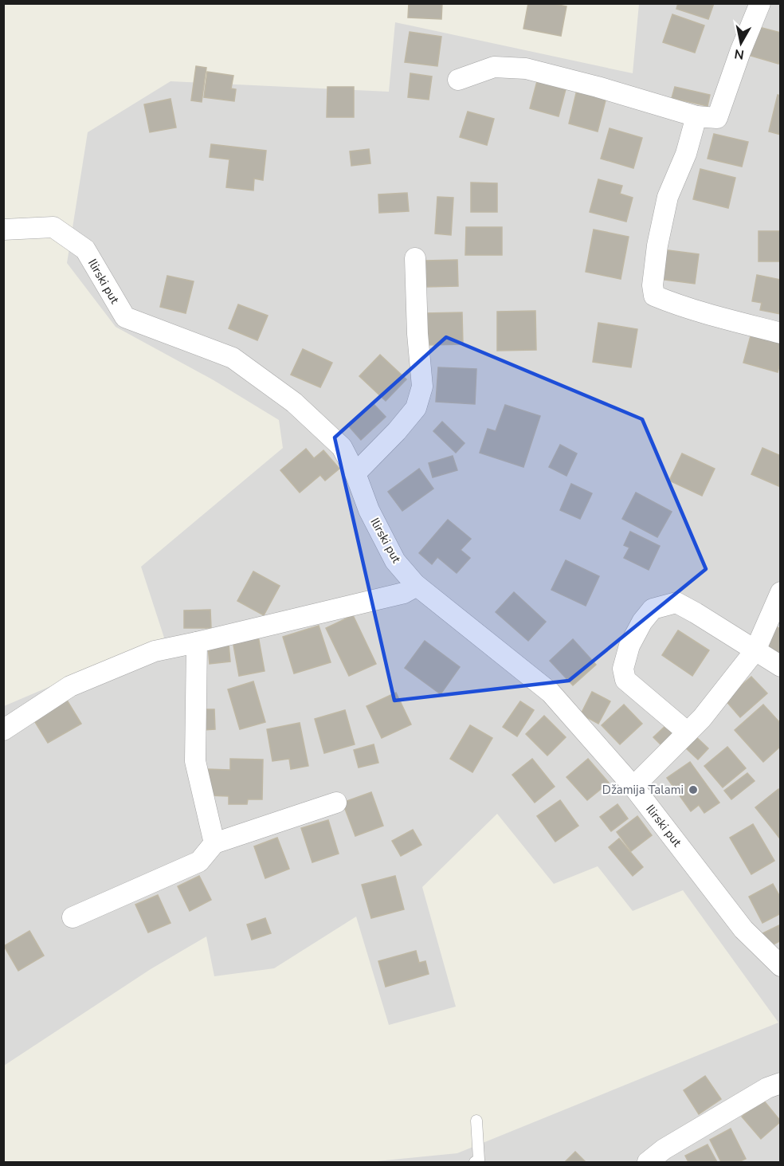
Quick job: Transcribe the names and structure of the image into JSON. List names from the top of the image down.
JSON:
{
  "streets": {
    "street": ["Ilirski put"]
  },
  "places": ["Džamija Talami"],
  "north": "bottom"
}
